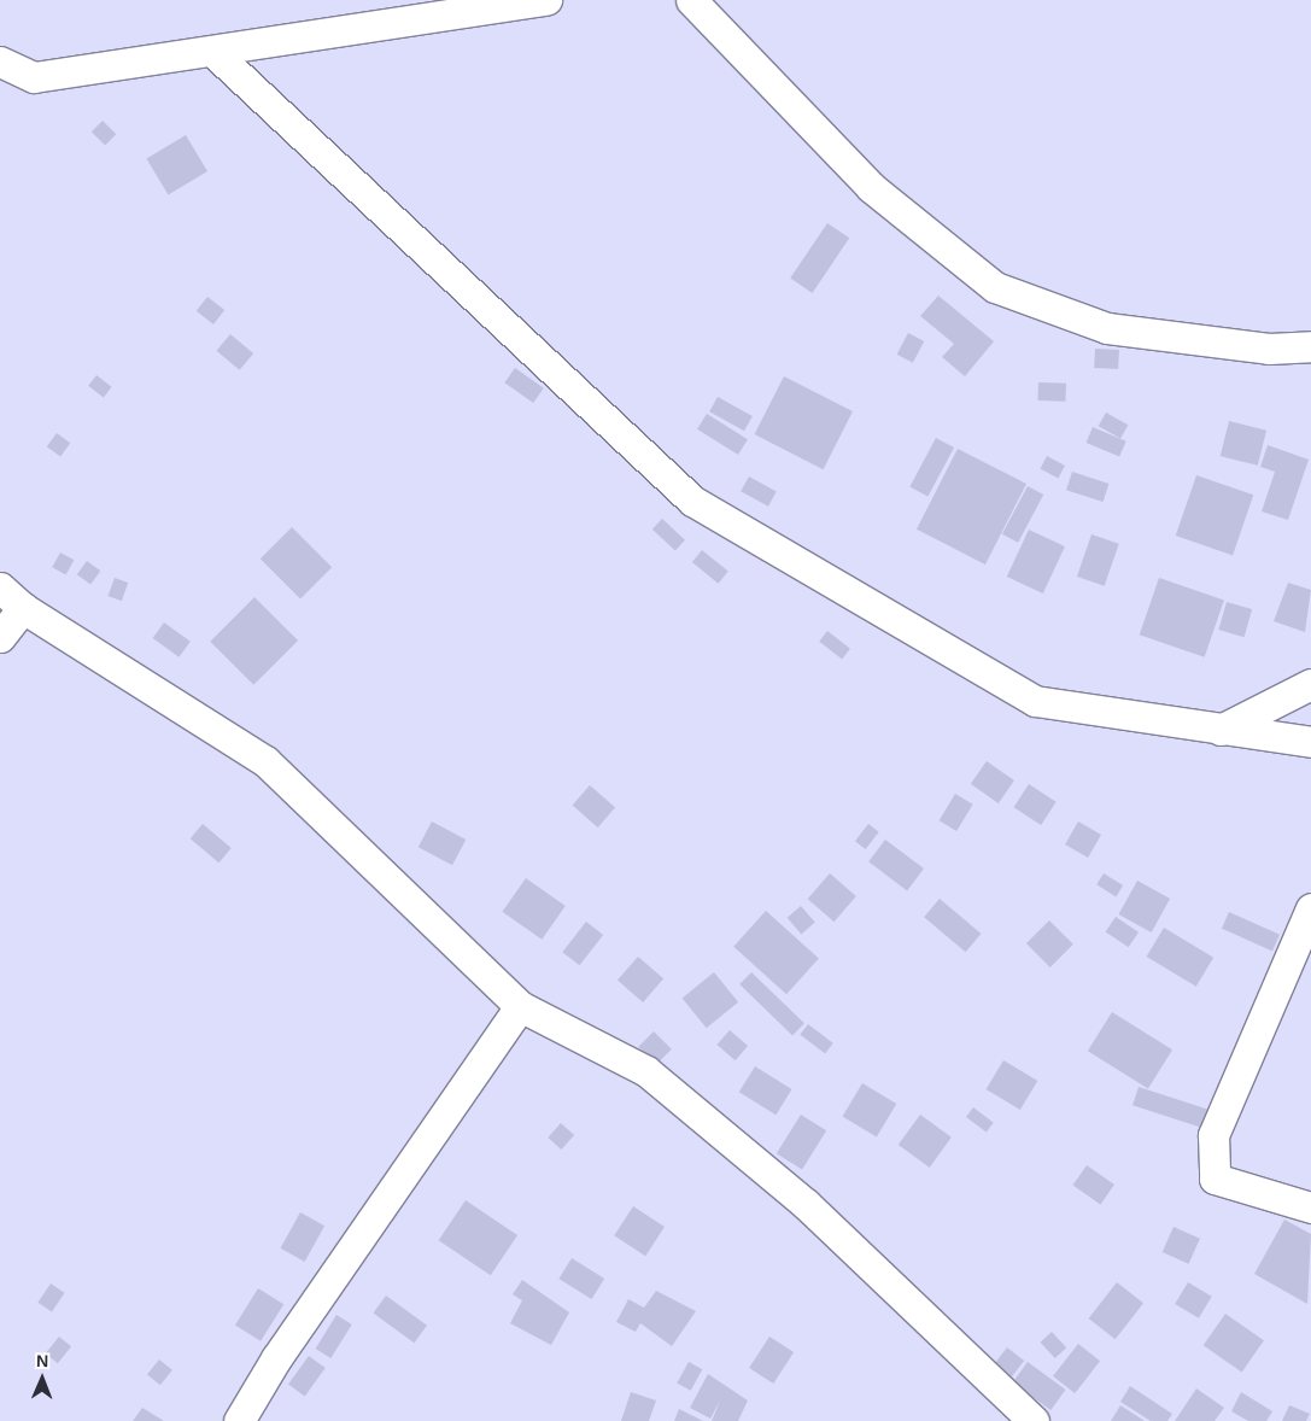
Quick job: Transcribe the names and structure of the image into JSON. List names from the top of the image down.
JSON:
{
  "north": "top"
}
